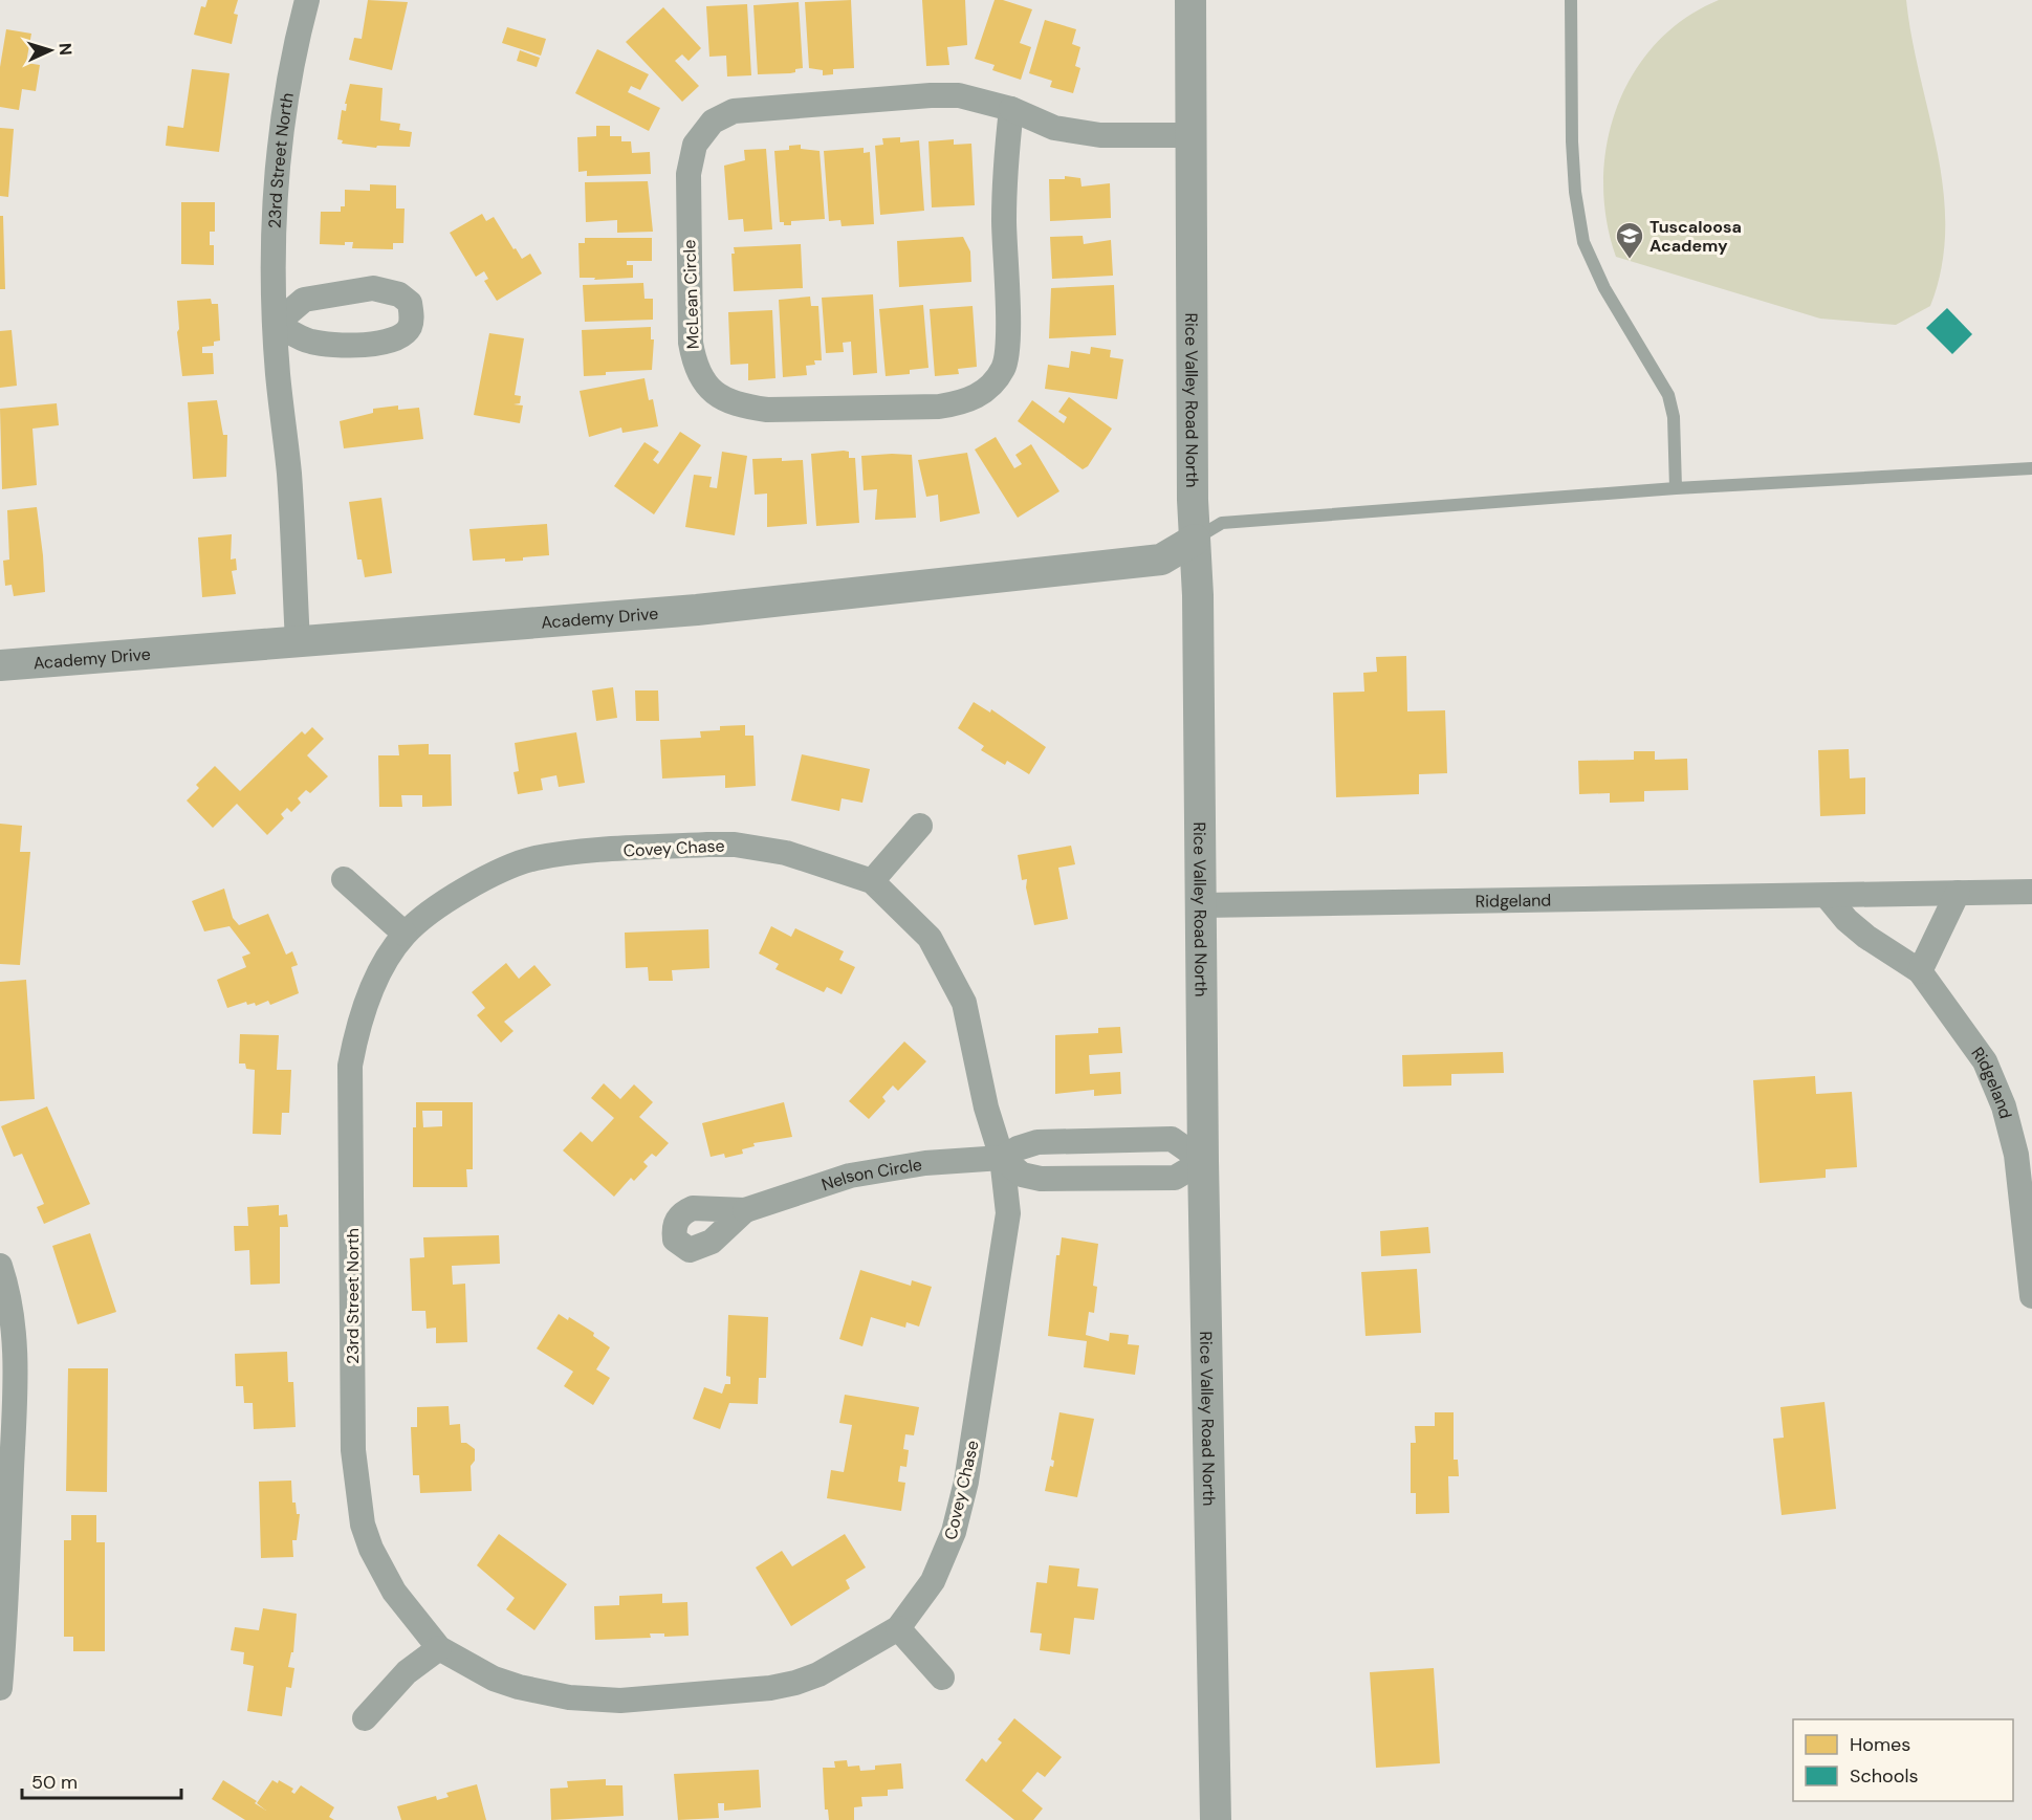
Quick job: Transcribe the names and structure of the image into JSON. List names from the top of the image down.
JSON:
{
  "streets": {
    "street": [
      "23rd Street North",
      "McLean Circle",
      "Rice Valley Road North",
      "Academy Drive",
      "Covey Chase",
      "Ridgeland",
      "Nelson Circle"
    ]
  },
  "crossings": [
    ["23rd Street North", "Academy Drive"],
    ["23rd Street North", "Covey Chase"],
    ["McLean Circle", "Rice Valley Road North"],
    ["Rice Valley Road North", "Academy Drive"],
    ["Rice Valley Road North", "Ridgeland"],
    ["Covey Chase", "Nelson Circle"]
  ],
  "places": {
    "school or university": ["Tuscaloosa Academy"]
  },
  "legend": ["Homes", "Schools"],
  "scale_bar": "50 m",
  "north": "right"
}
